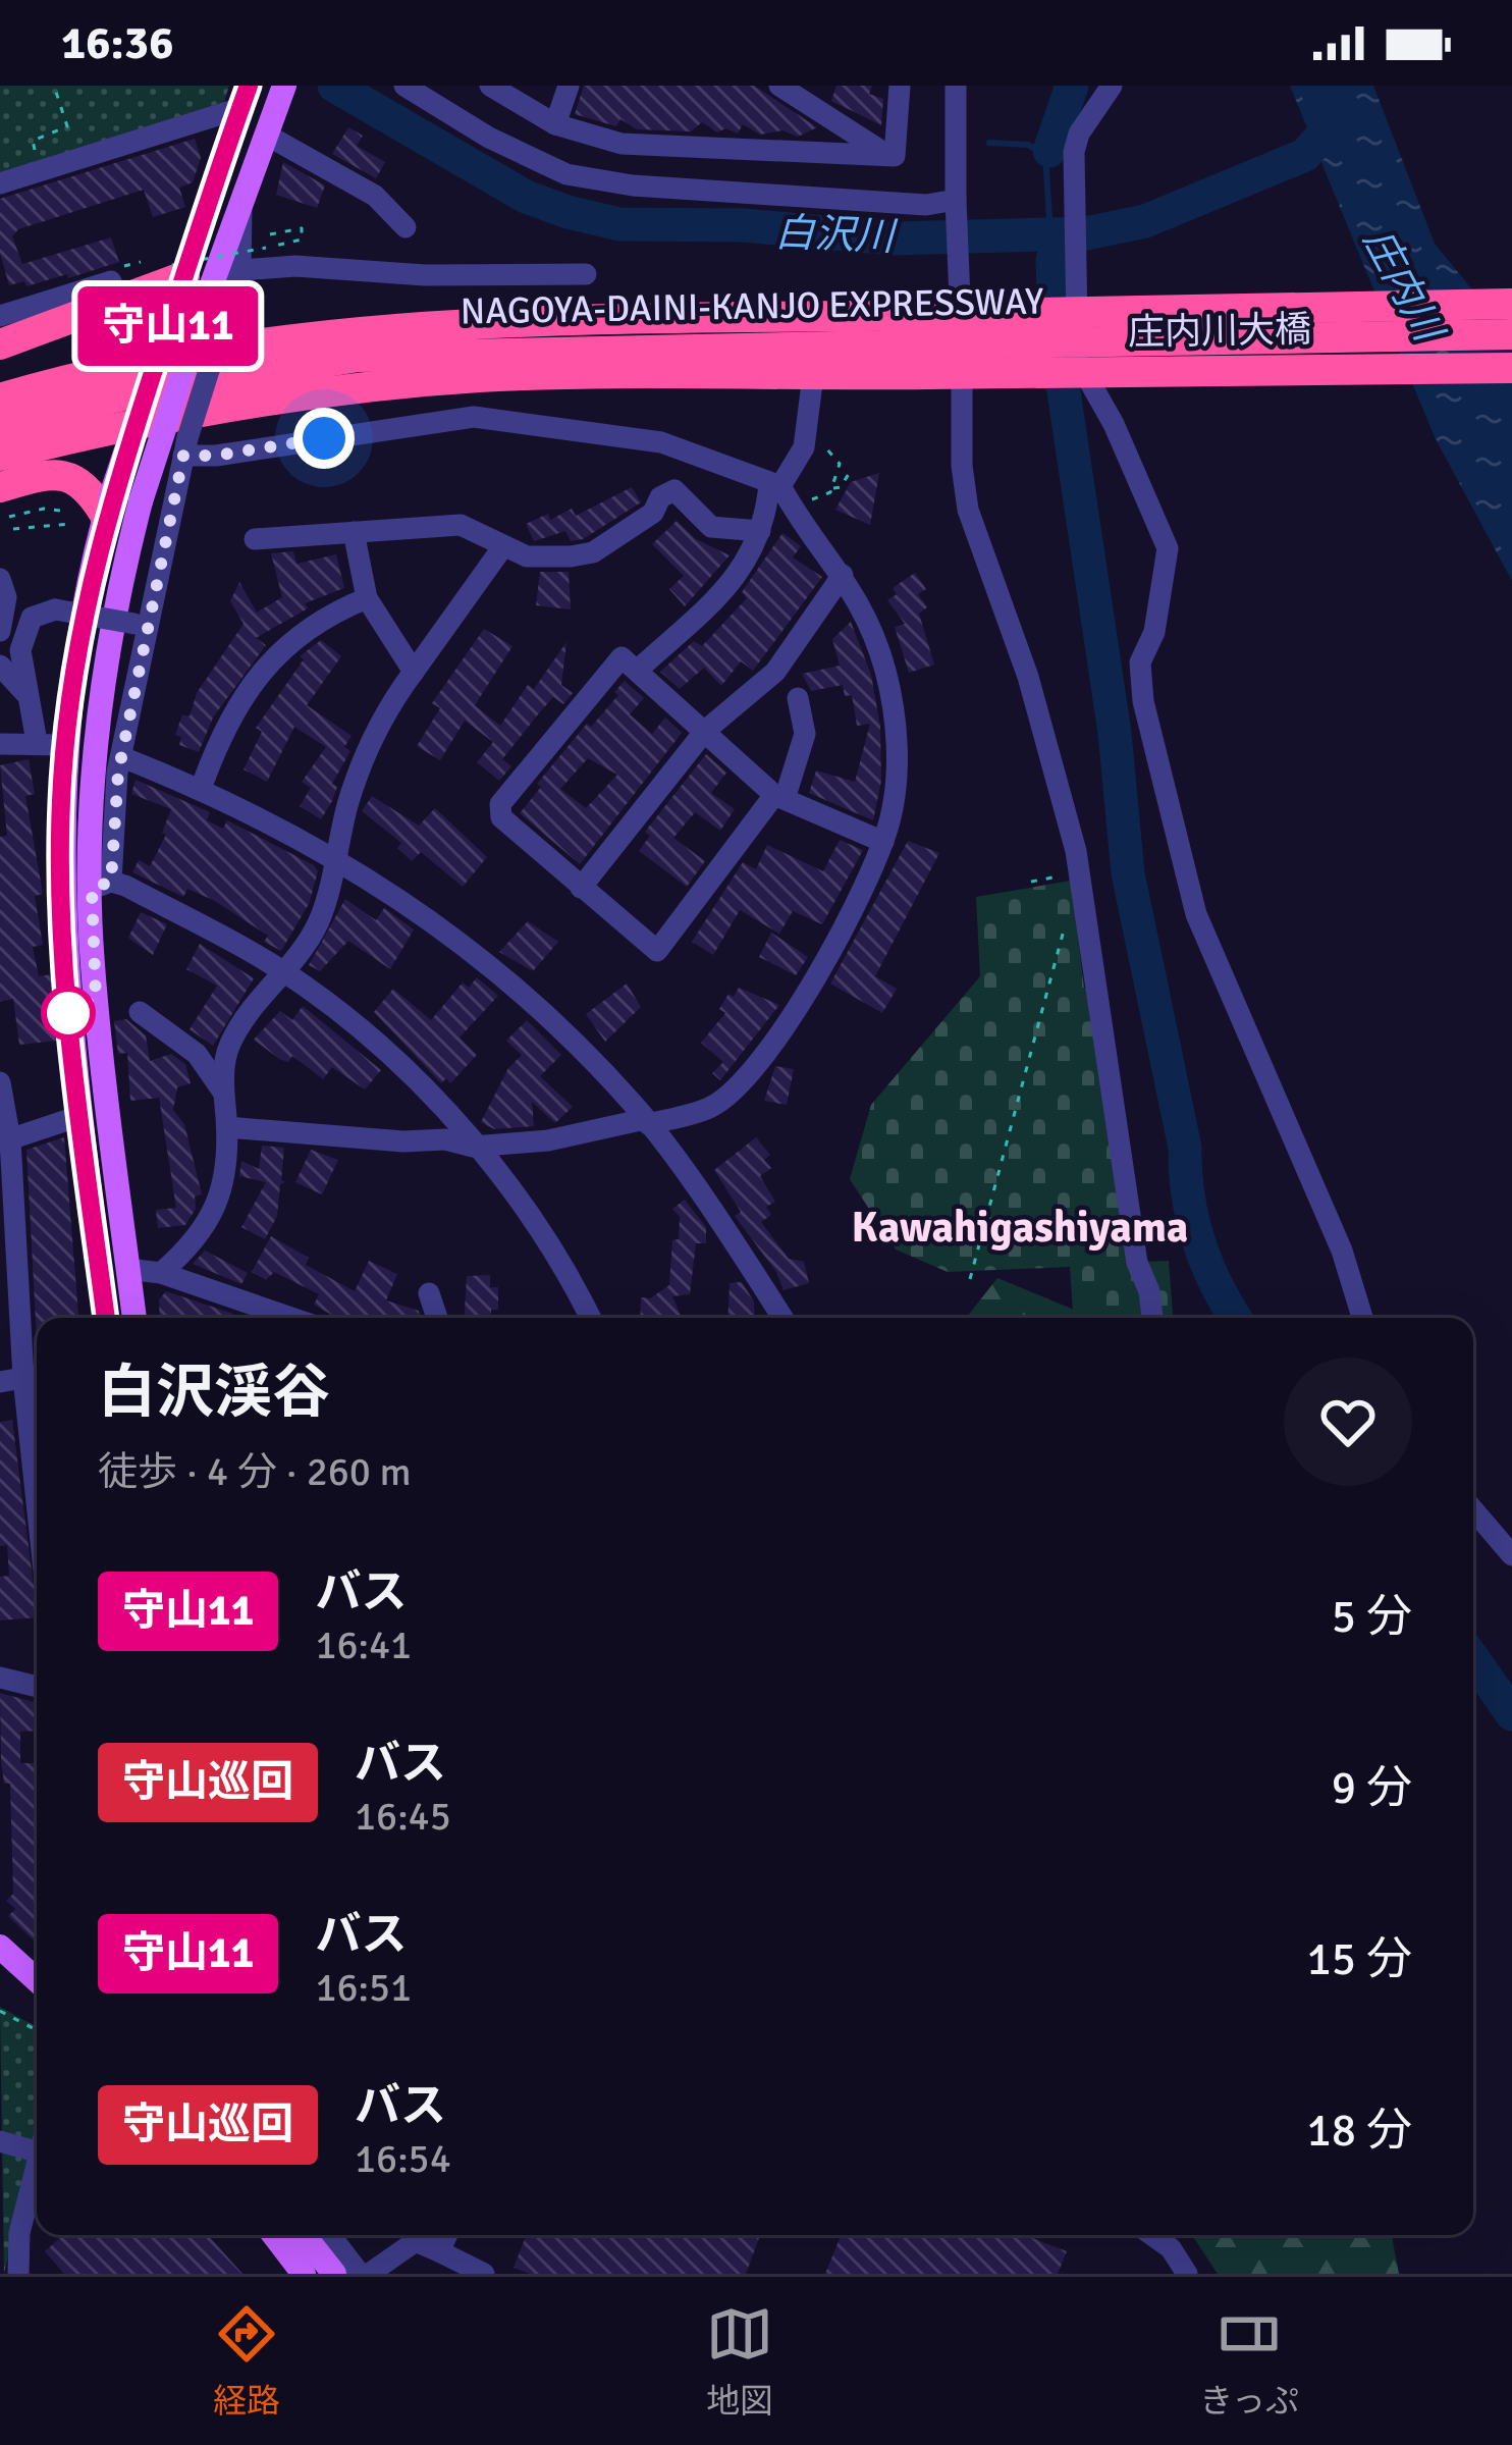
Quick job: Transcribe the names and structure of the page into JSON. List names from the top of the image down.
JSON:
{
  "streets": {
    "highway": ["NAGOYA-DAINI-KANJO EXPRESSWAY", "庄内川大橋"]
  },
  "crossings": [
    ["NAGOYA-DAINI-KANJO EXPRESSWAY", "庄内川大橋"]
  ],
  "districts": ["Kawahigashiyama"],
  "water": ["白沢川", "庄内川"],
  "lines": ["bus line 守山11"],
  "page": {
    "status": "16:36",
    "on_map": "守山11",
    "heading": ["白沢渓谷", "徒歩 · 4 分 · 260 m"],
    "list": [
      {
        "mark": "守山11",
        "name": "バス",
        "note": "16:41",
        "value": "5 分"
      },
      {
        "mark": "守山巡回",
        "name": "バス",
        "note": "16:45",
        "value": "9 分"
      },
      {
        "mark": "守山11",
        "name": "バス",
        "note": "16:51",
        "value": "15 分"
      },
      {
        "mark": "守山巡回",
        "name": "バス",
        "note": "16:54",
        "value": "18 分"
      }
    ],
    "tabs": ["経路", "地図", "きっぷ"]
  }
}
